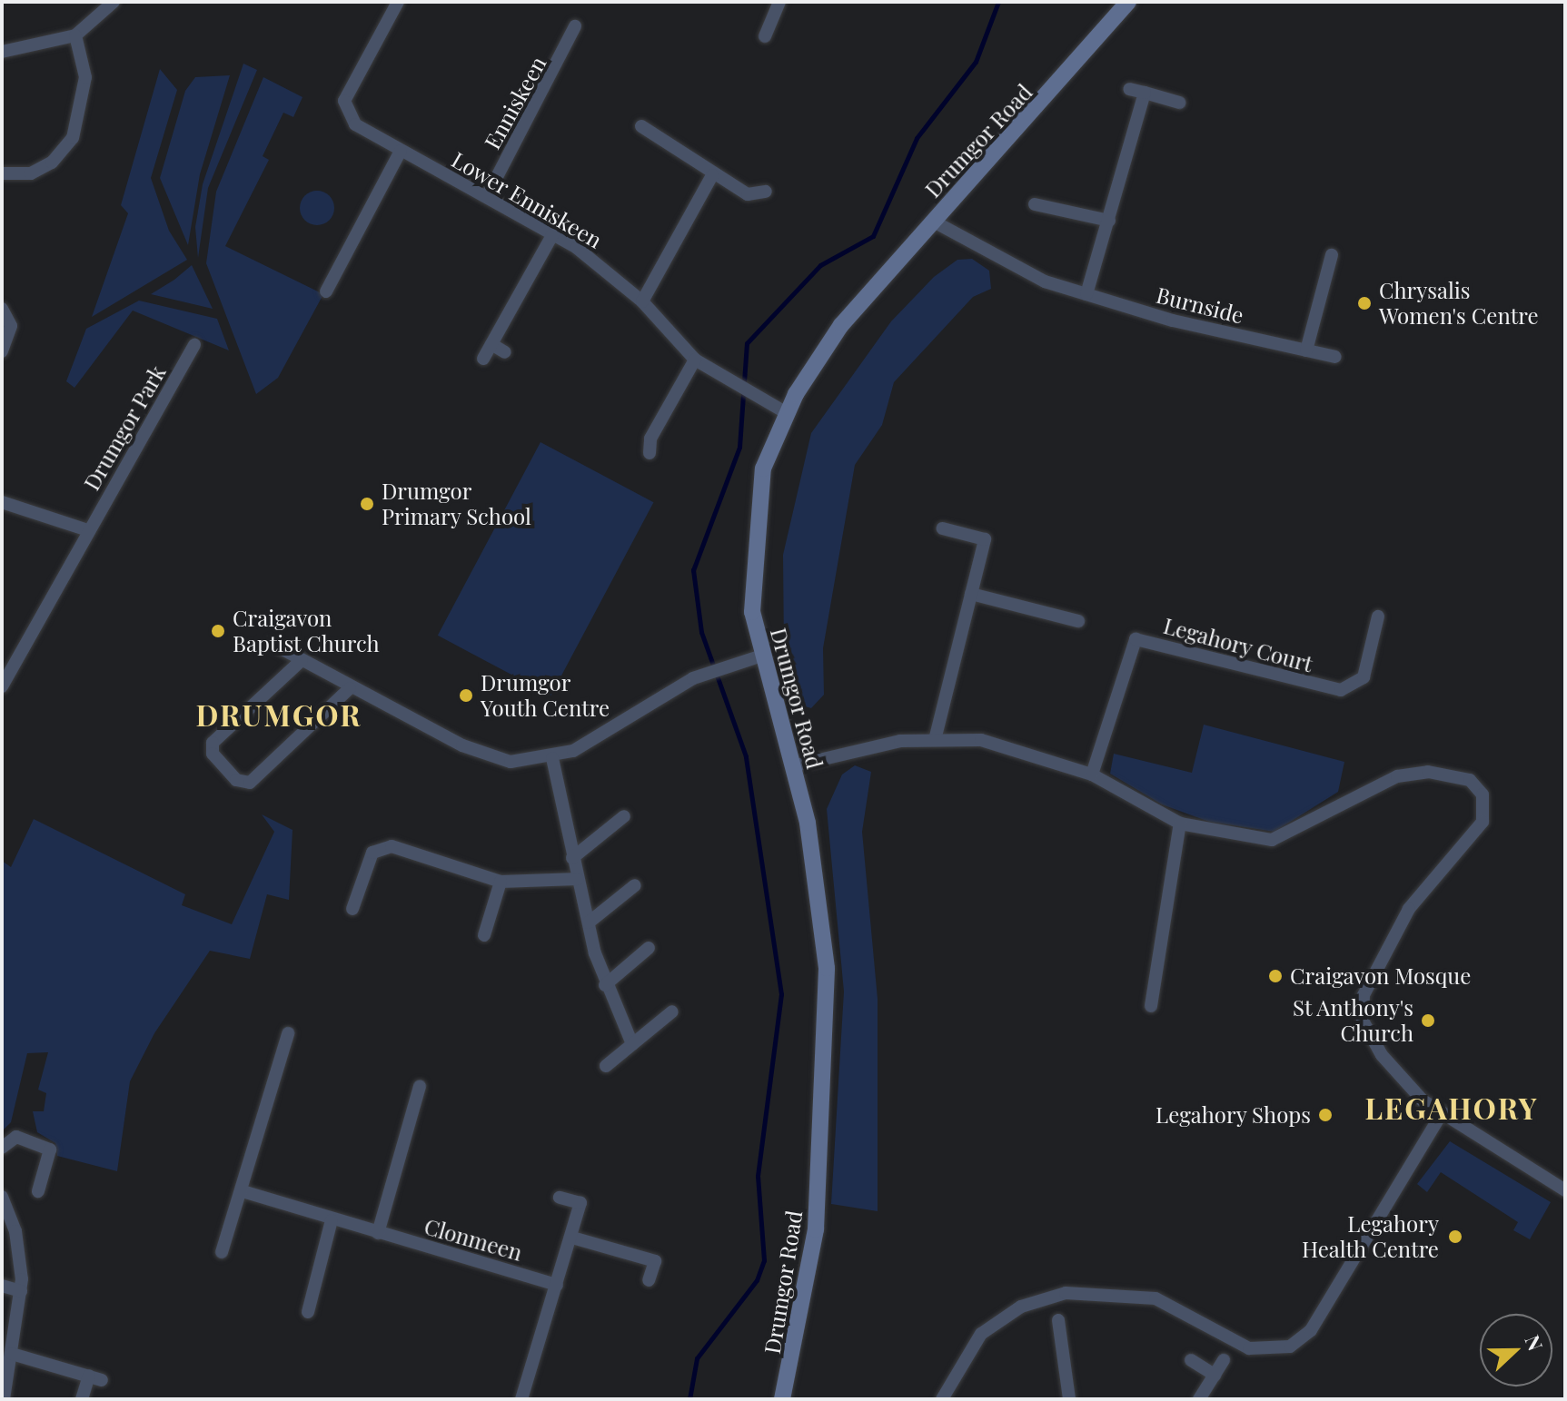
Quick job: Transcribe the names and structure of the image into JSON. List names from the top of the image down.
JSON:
{
  "streets": {
    "street": [
      "Enniskeen",
      "Drumgor Road",
      "Lower Enniskeen",
      "Burnside",
      "Drumgor Park",
      "Legahory Court",
      "Clonmeen"
    ]
  },
  "crossings": [
    ["Enniskeen", "Lower Enniskeen"],
    ["Drumgor Road", "Lower Enniskeen"],
    ["Drumgor Road", "Burnside"]
  ],
  "districts": ["DRUMGOR", "LEGAHORY"],
  "places": [
    "Chrysalis Women's Centre",
    "Drumgor Primary School",
    "Craigavon Baptist Church",
    "Drumgor Youth Centre",
    "Craigavon Mosque",
    "St Anthony's Church",
    "Legahory Shops",
    "Legahory Health Centre"
  ],
  "north": "right"
}
